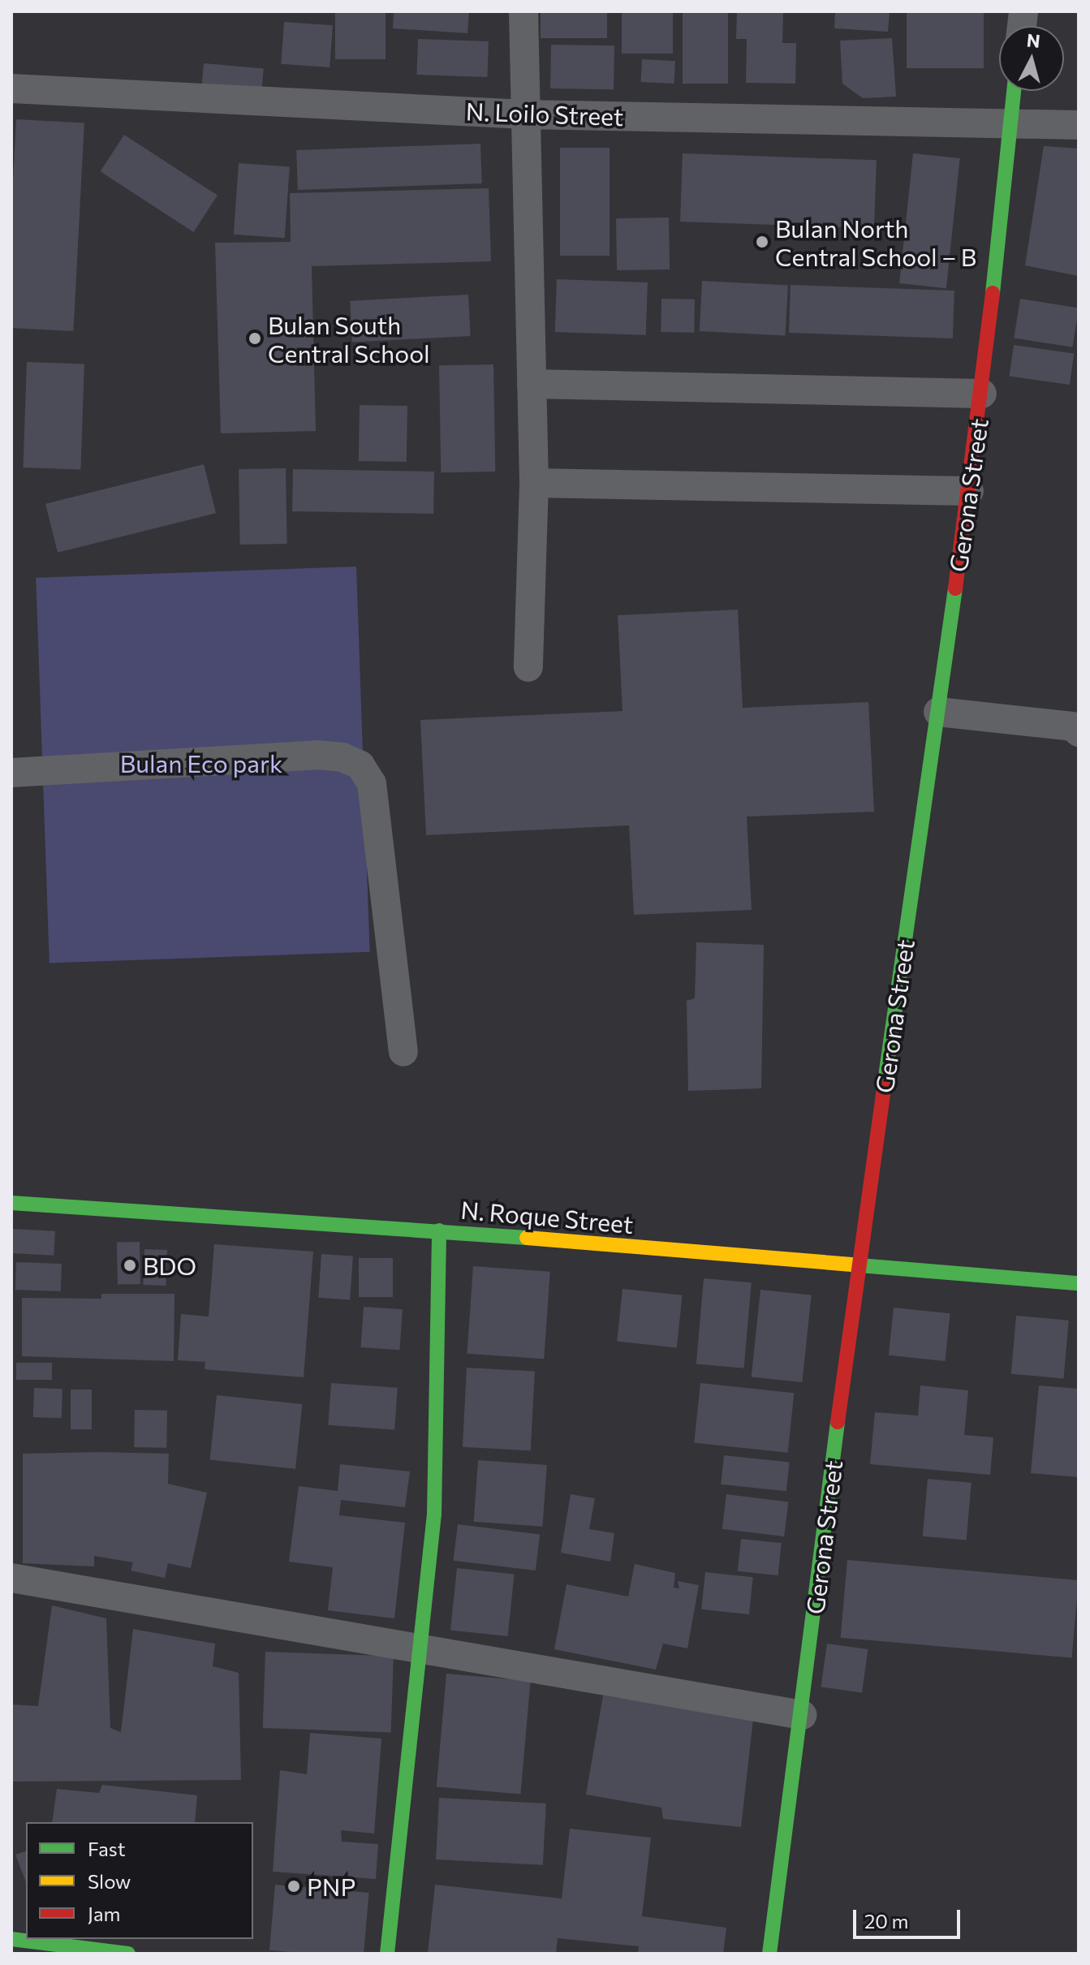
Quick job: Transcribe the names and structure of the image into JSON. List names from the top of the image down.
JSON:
{
  "streets": {
    "street": ["N. Loilo Street", "Gerona Street", "N. Roque Street"]
  },
  "crossings": [
    ["N. Loilo Street", "Gerona Street"],
    ["Gerona Street", "N. Roque Street"]
  ],
  "parks": ["Bulan Eco park"],
  "places": [
    "Bulan North Central School – B",
    "Bulan South Central School",
    "BDO",
    "PNP"
  ],
  "legend": ["Fast", "Slow", "Jam"],
  "scale_bar": "20 m",
  "north": "top"
}
